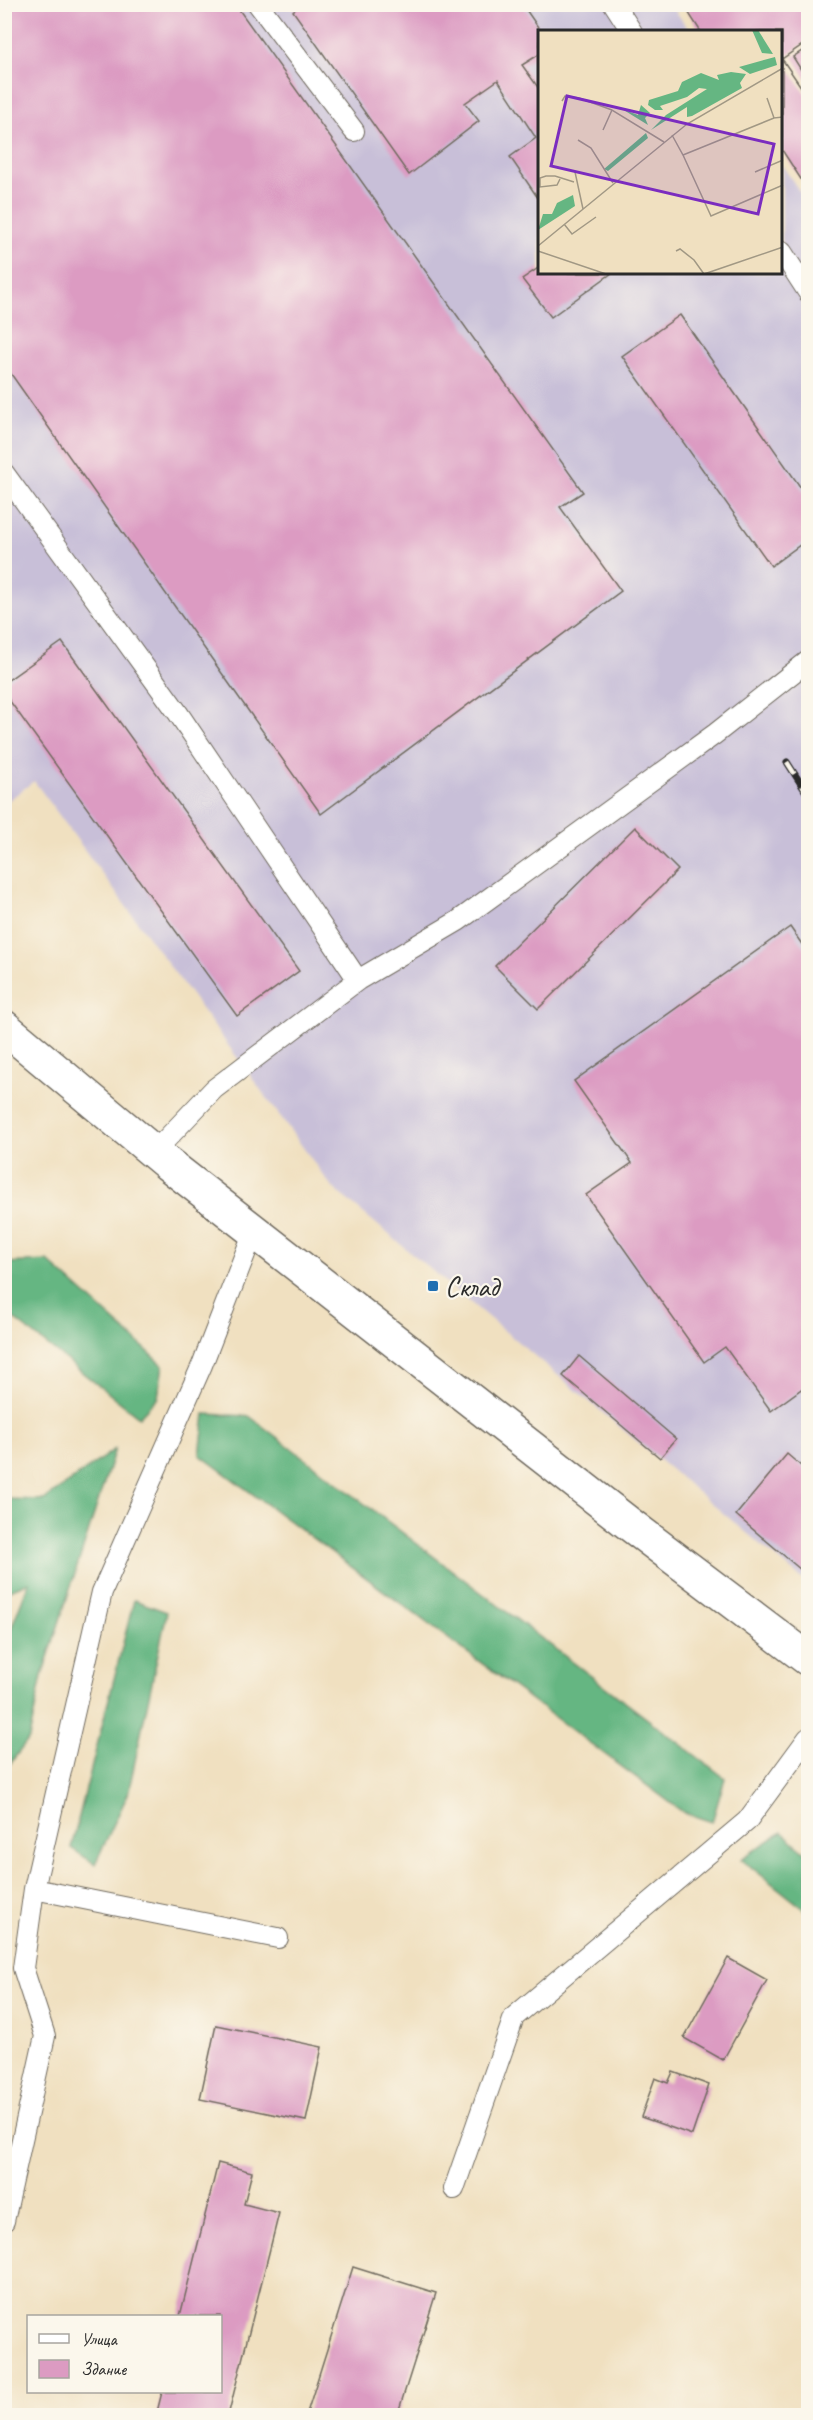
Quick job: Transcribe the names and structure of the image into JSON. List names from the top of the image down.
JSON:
{
  "places": {
    "transit": ["Склад"]
  },
  "legend": ["Улица", "Здание"]
}
